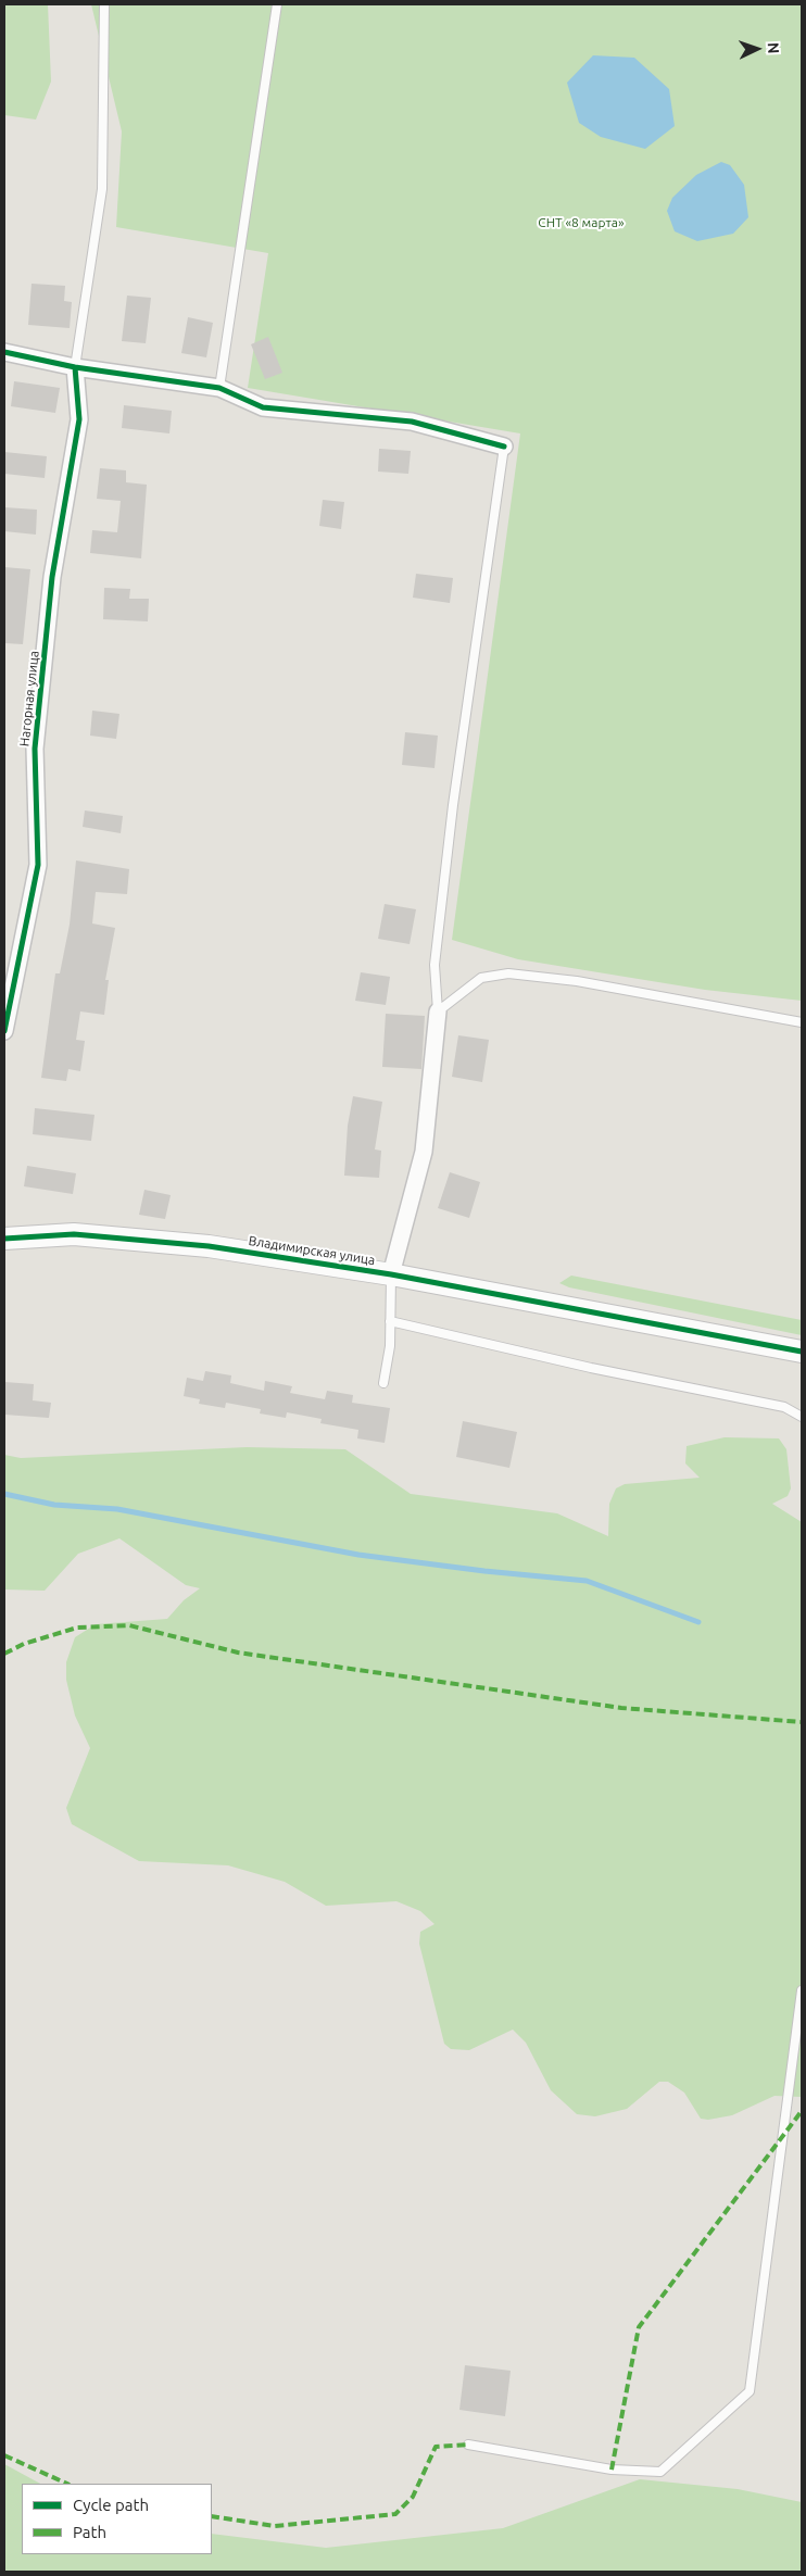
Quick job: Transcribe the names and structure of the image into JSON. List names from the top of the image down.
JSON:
{
  "streets": {
    "street": ["Нагорная улица", "Владимирская улица"]
  },
  "parks": ["СНТ «8 марта»"],
  "legend": ["Cycle path", "Path"],
  "north": "right"
}
